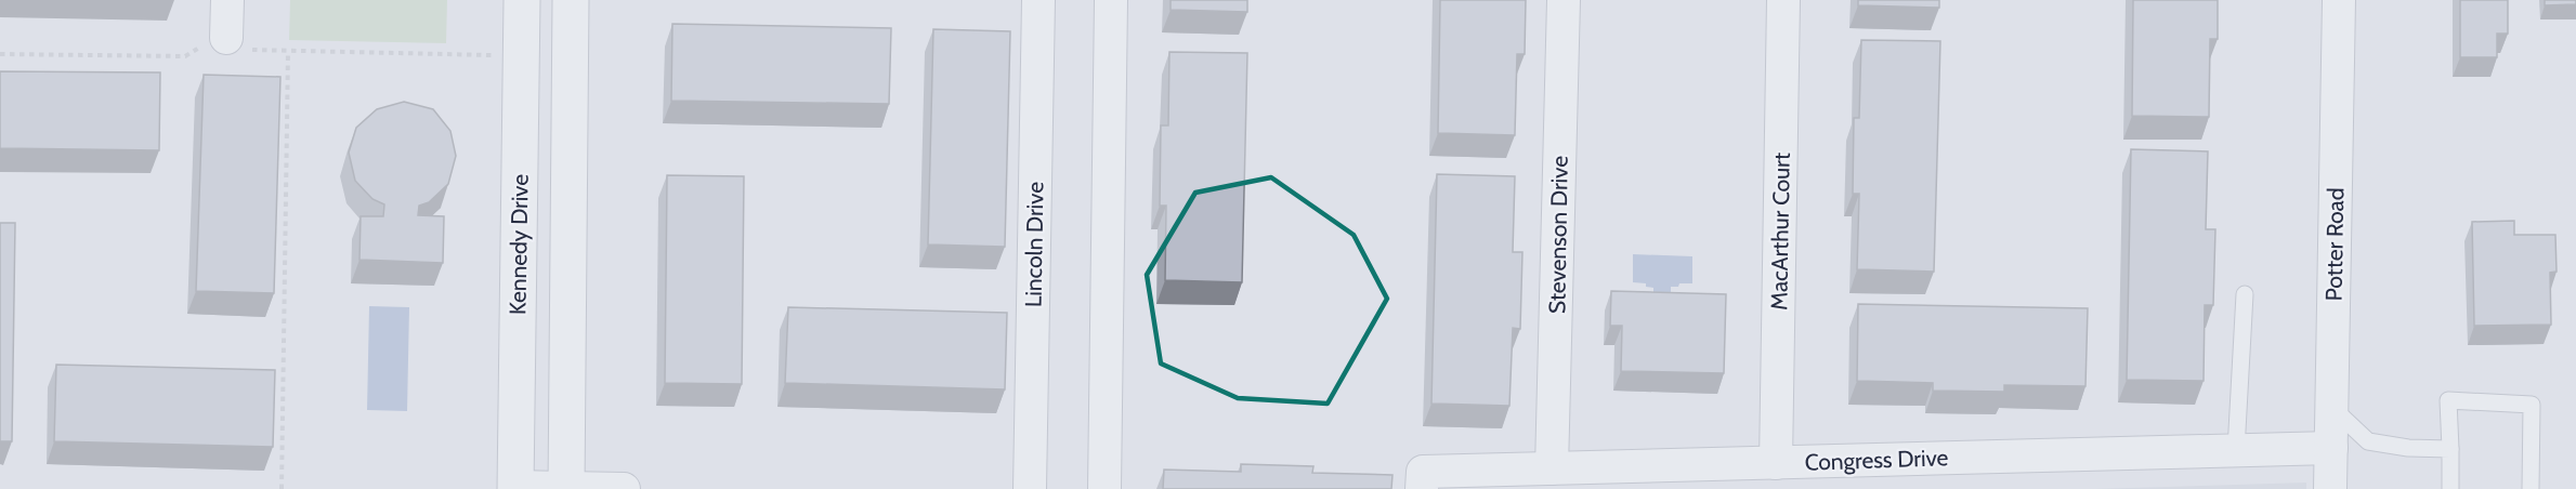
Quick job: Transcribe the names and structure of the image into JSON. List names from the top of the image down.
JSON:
{
  "streets": {
    "street": [
      "MacArthur Court",
      "Stevenson Drive",
      "Kennedy Drive",
      "Lincoln Drive",
      "Potter Road",
      "Congress Drive"
    ]
  },
  "crossings": [
    ["MacArthur Court", "Congress Drive"],
    ["Stevenson Drive", "Congress Drive"],
    ["Potter Road", "Congress Drive"]
  ]
}
